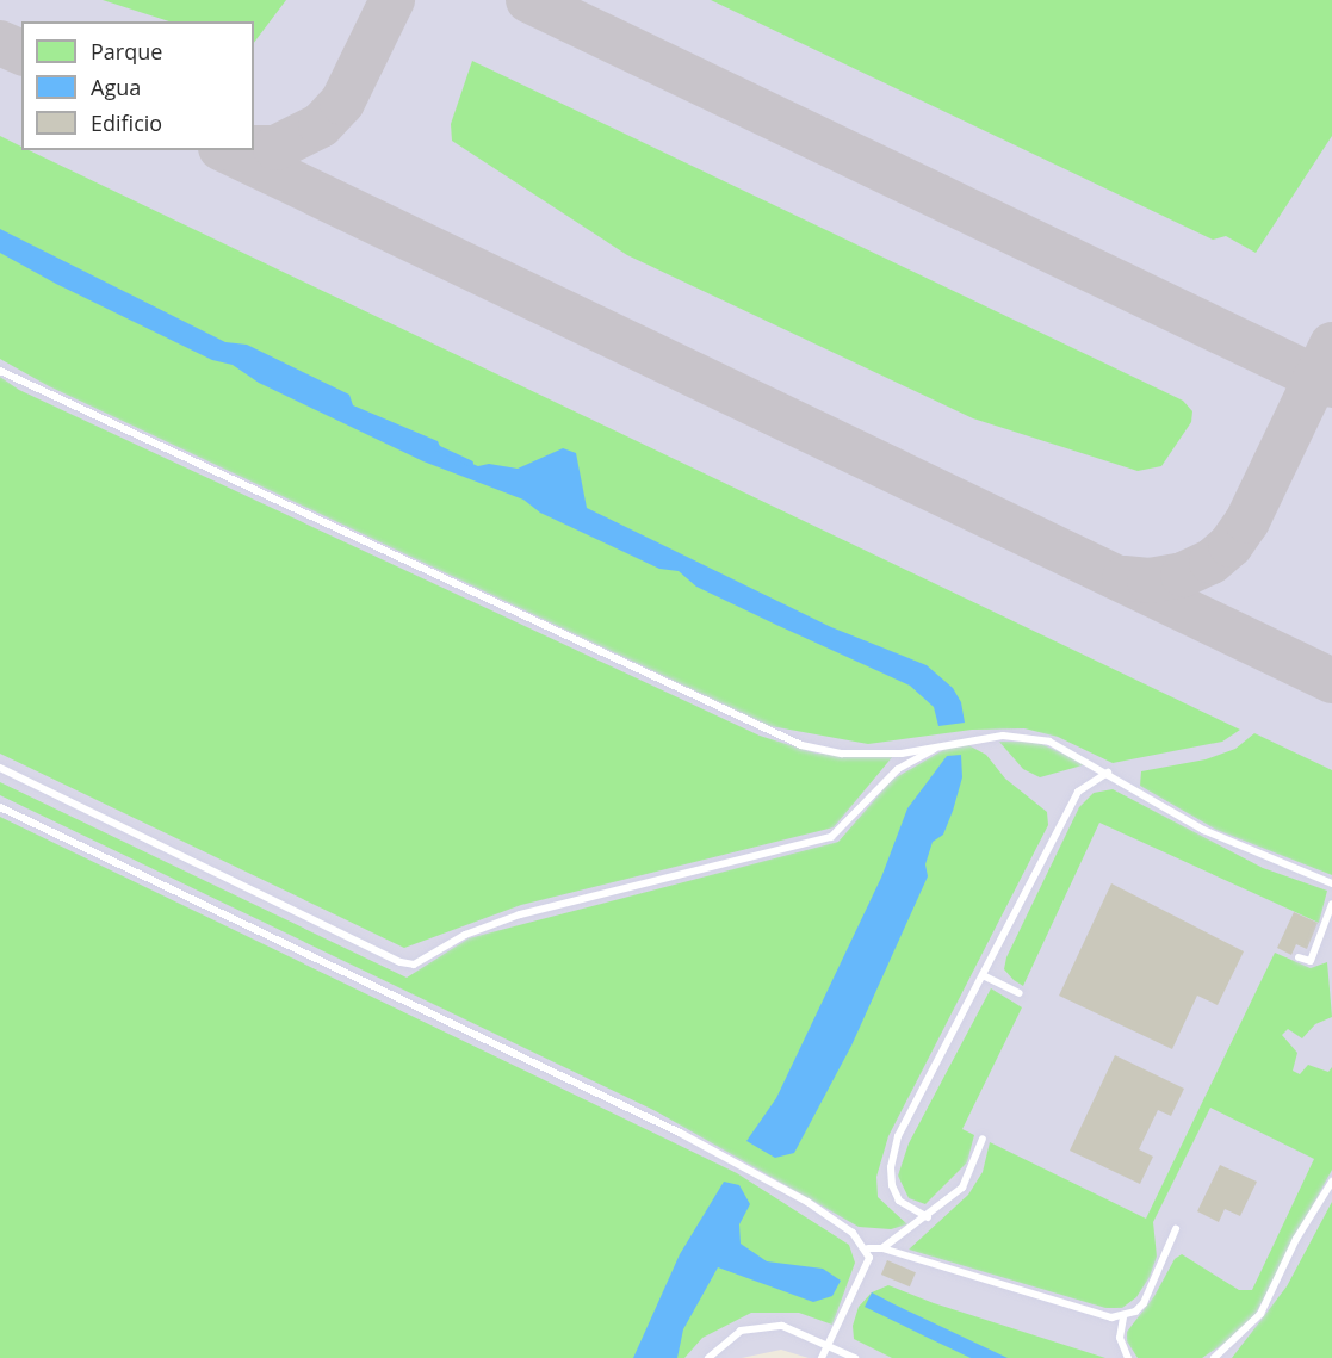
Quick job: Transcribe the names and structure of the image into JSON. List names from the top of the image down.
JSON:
{
  "legend": ["Parque", "Agua", "Edificio"]
}
